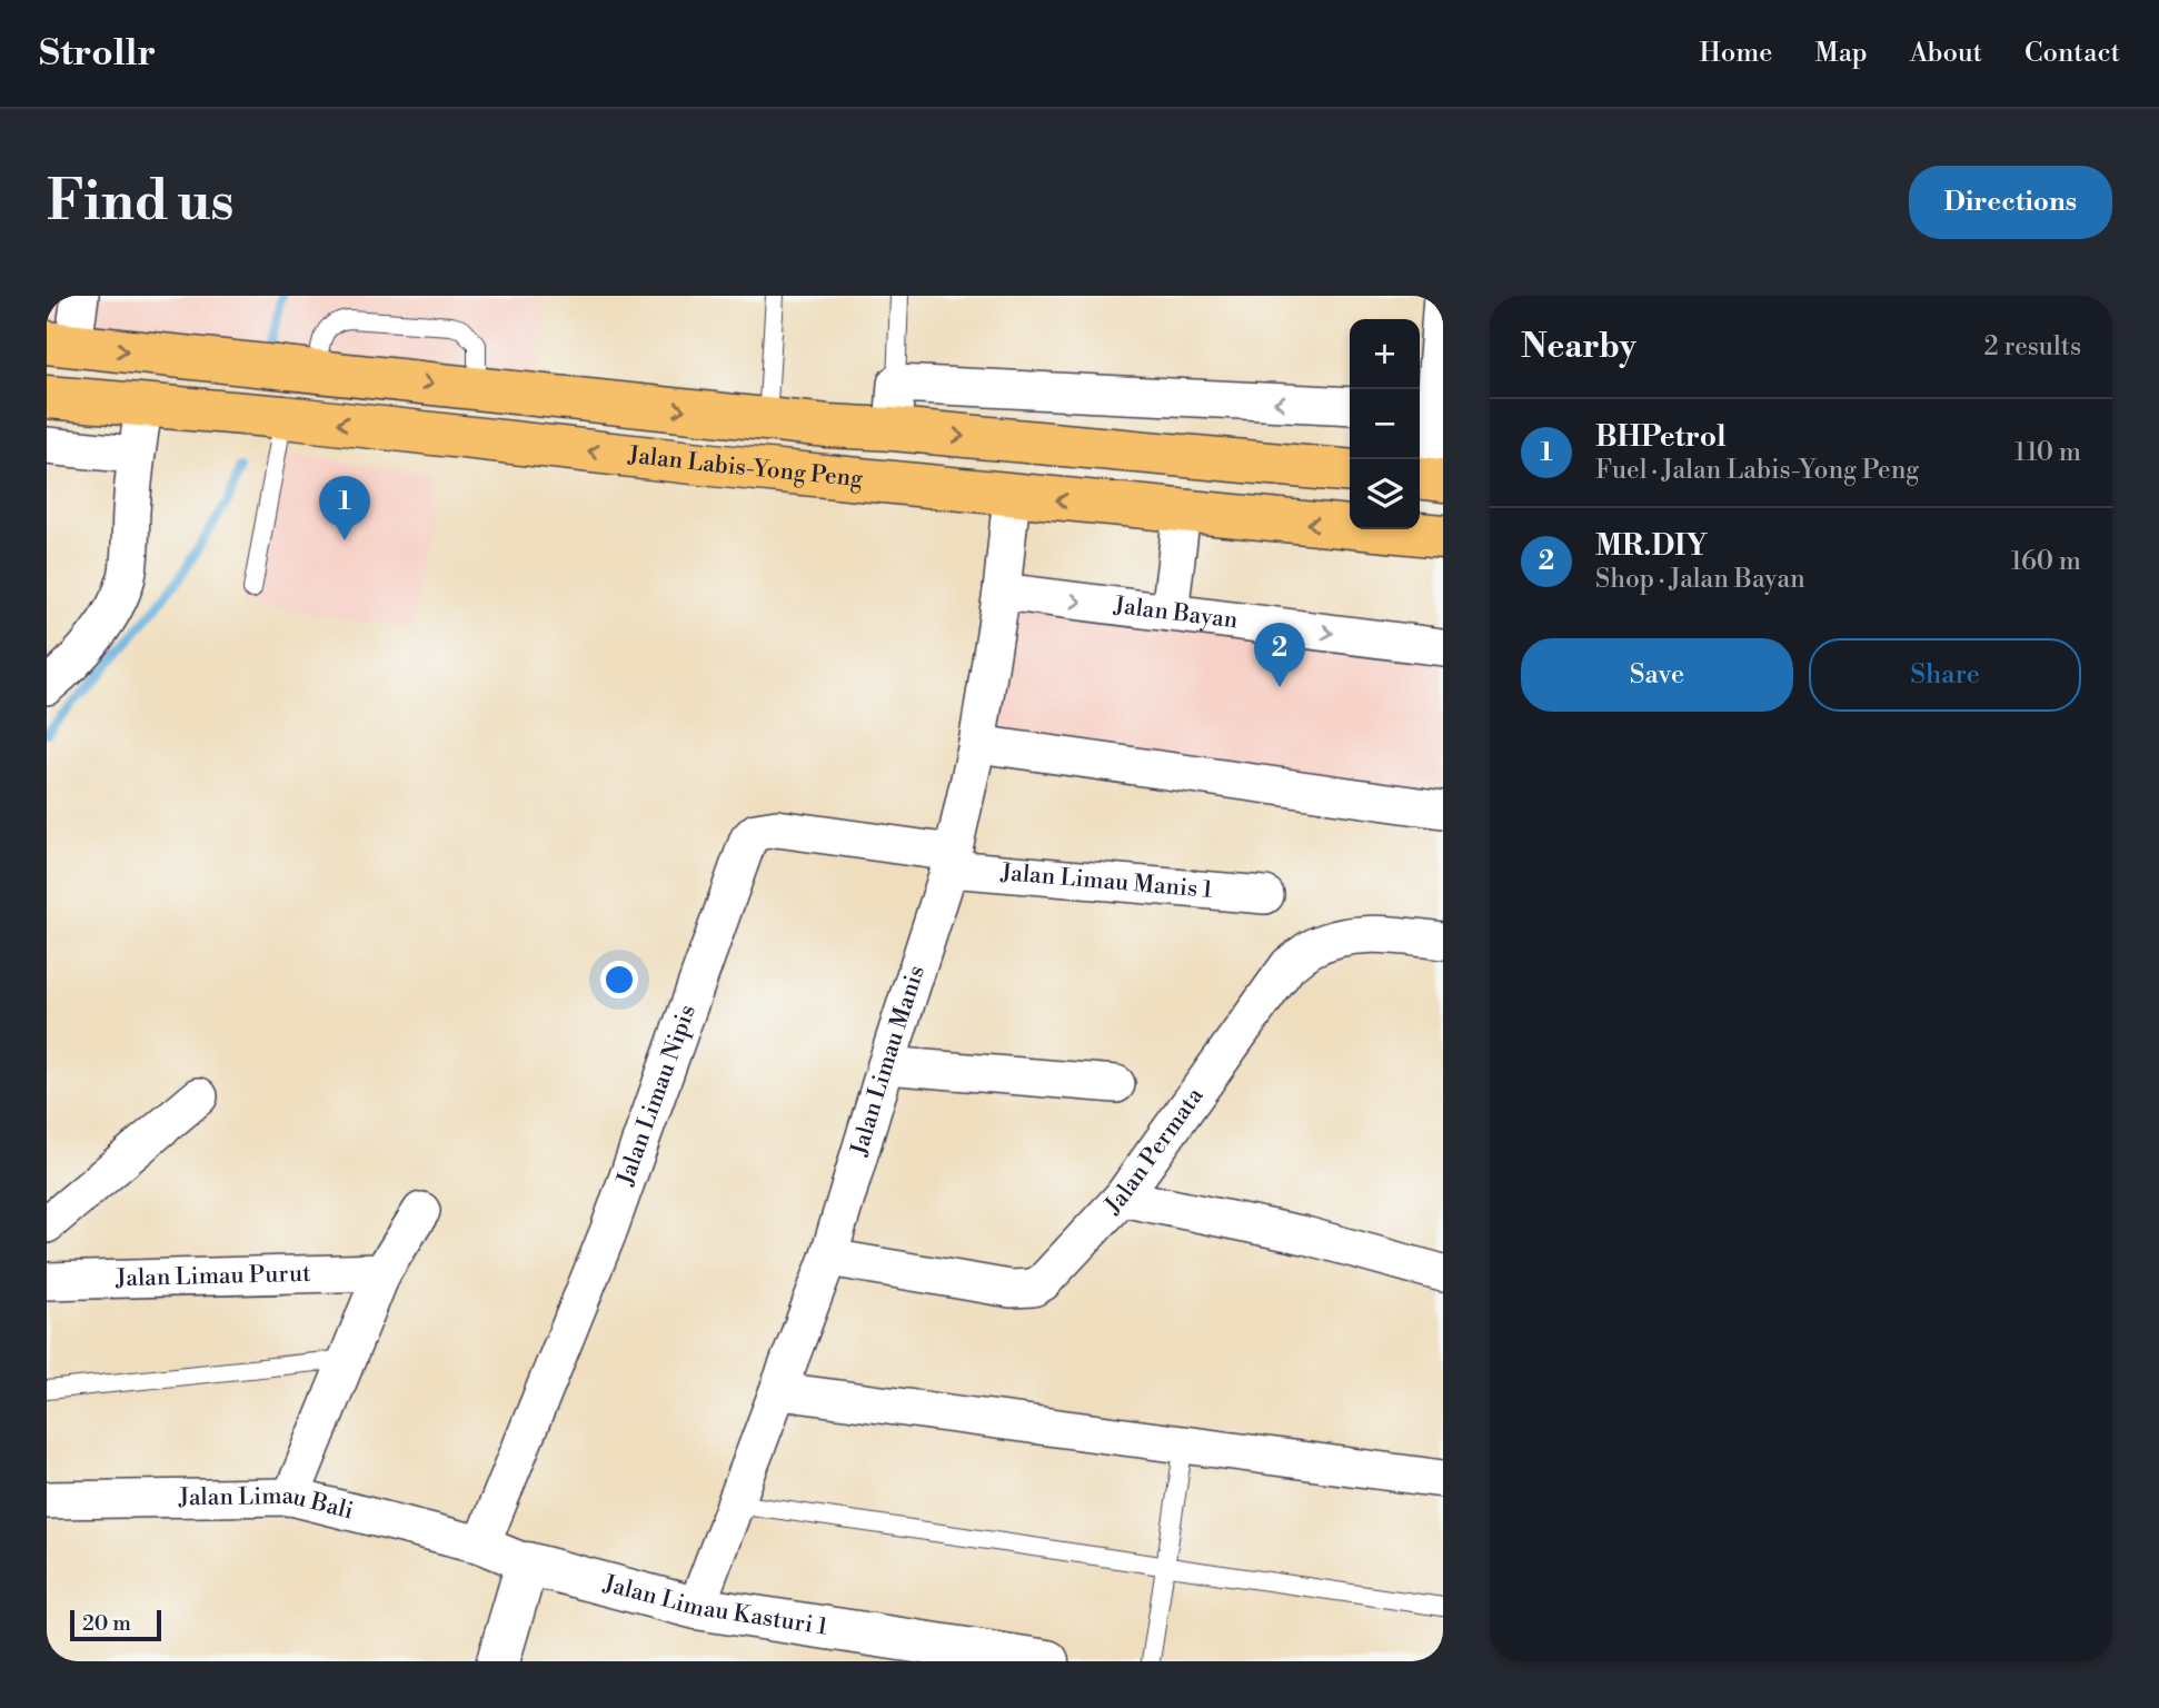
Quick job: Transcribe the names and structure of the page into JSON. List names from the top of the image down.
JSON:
{
  "streets": {
    "highway": ["Jalan Labis-Yong Peng"],
    "street": [
      "Jalan Bayan",
      "Jalan Limau Manis 1",
      "Jalan Limau Manis",
      "Jalan Limau Nipis",
      "Jalan Permata",
      "Jalan Limau Purut",
      "Jalan Limau Bali",
      "Jalan Limau Kasturi 1"
    ]
  },
  "crossings": [
    ["Jalan Labis-Yong Peng", "Jalan Limau Manis"],
    ["Jalan Bayan", "Jalan Limau Manis"],
    ["Jalan Limau Manis 1", "Jalan Limau Manis"],
    ["Jalan Limau Manis 1", "Jalan Limau Nipis"],
    ["Jalan Limau Manis", "Jalan Limau Nipis"],
    ["Jalan Limau Manis", "Jalan Permata"],
    ["Jalan Limau Manis", "Jalan Limau Kasturi 1"],
    ["Jalan Limau Nipis", "Jalan Limau Bali"],
    ["Jalan Limau Nipis", "Jalan Limau Kasturi 1"],
    ["Jalan Limau Bali", "Jalan Limau Kasturi 1"]
  ],
  "scale_bar": "20 m",
  "page": {
    "header": "Strollr",
    "nav": [
      "Home",
      "Map",
      "About",
      "Contact"
    ],
    "buttons": [
      "Directions",
      ["Save", "Share"]
    ],
    "title": "Find us",
    "heading": ["Nearby", "2 results"],
    "map_buttons": ["+", "−"],
    "list": [
      {
        "mark": "1",
        "name": "BHPetrol",
        "note": "Fuel · Jalan Labis-Yong Peng",
        "value": "110 m"
      },
      {
        "mark": "2",
        "name": "MR.DIY",
        "note": "Shop · Jalan Bayan",
        "value": "160 m"
      }
    ],
    "pins": ["1", "2"],
    "scale": "20 m"
  }
}
